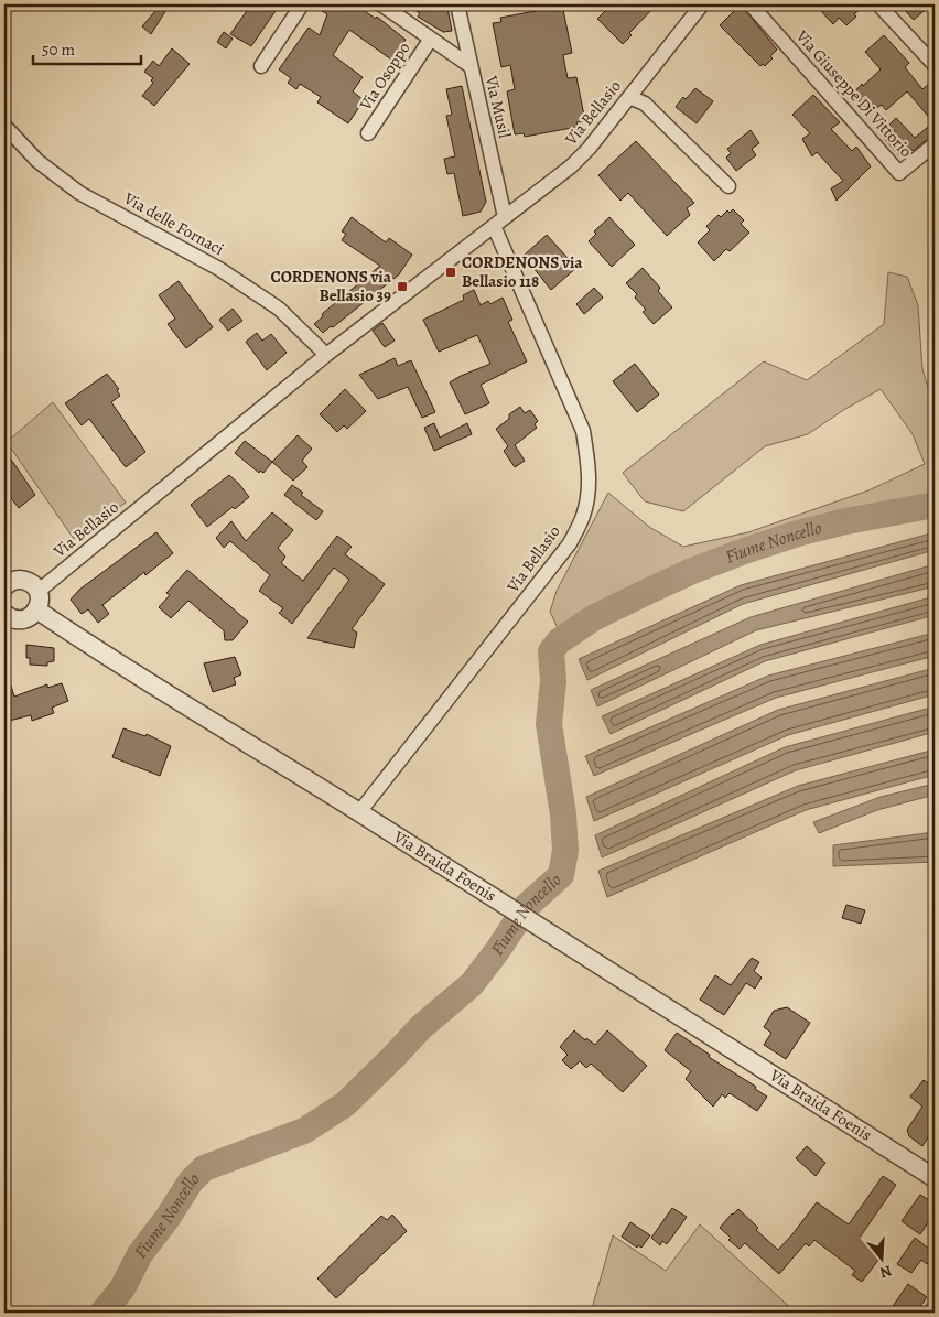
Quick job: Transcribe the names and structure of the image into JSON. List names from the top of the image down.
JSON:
{
  "streets": {
    "street": [
      "Via Osoppo",
      "Via Giuseppe Di Vittorio",
      "Via Musil",
      "Via Bellasio",
      "Via delle Fornaci",
      "Via Braida Foenis"
    ]
  },
  "crossings": [
    ["Via Osoppo", "Via Musil"],
    ["Via Musil", "Via Bellasio"],
    ["Via Bellasio", "Via delle Fornaci"],
    ["Via Bellasio", "Via Braida Foenis"]
  ],
  "water": ["Fiume Noncello"],
  "places": {
    "transit": ["CORDENONS via Bellasio 118", "CORDENONS via Bellasio 39"]
  },
  "scale_bar": "50 m",
  "north": "bottom"
}
